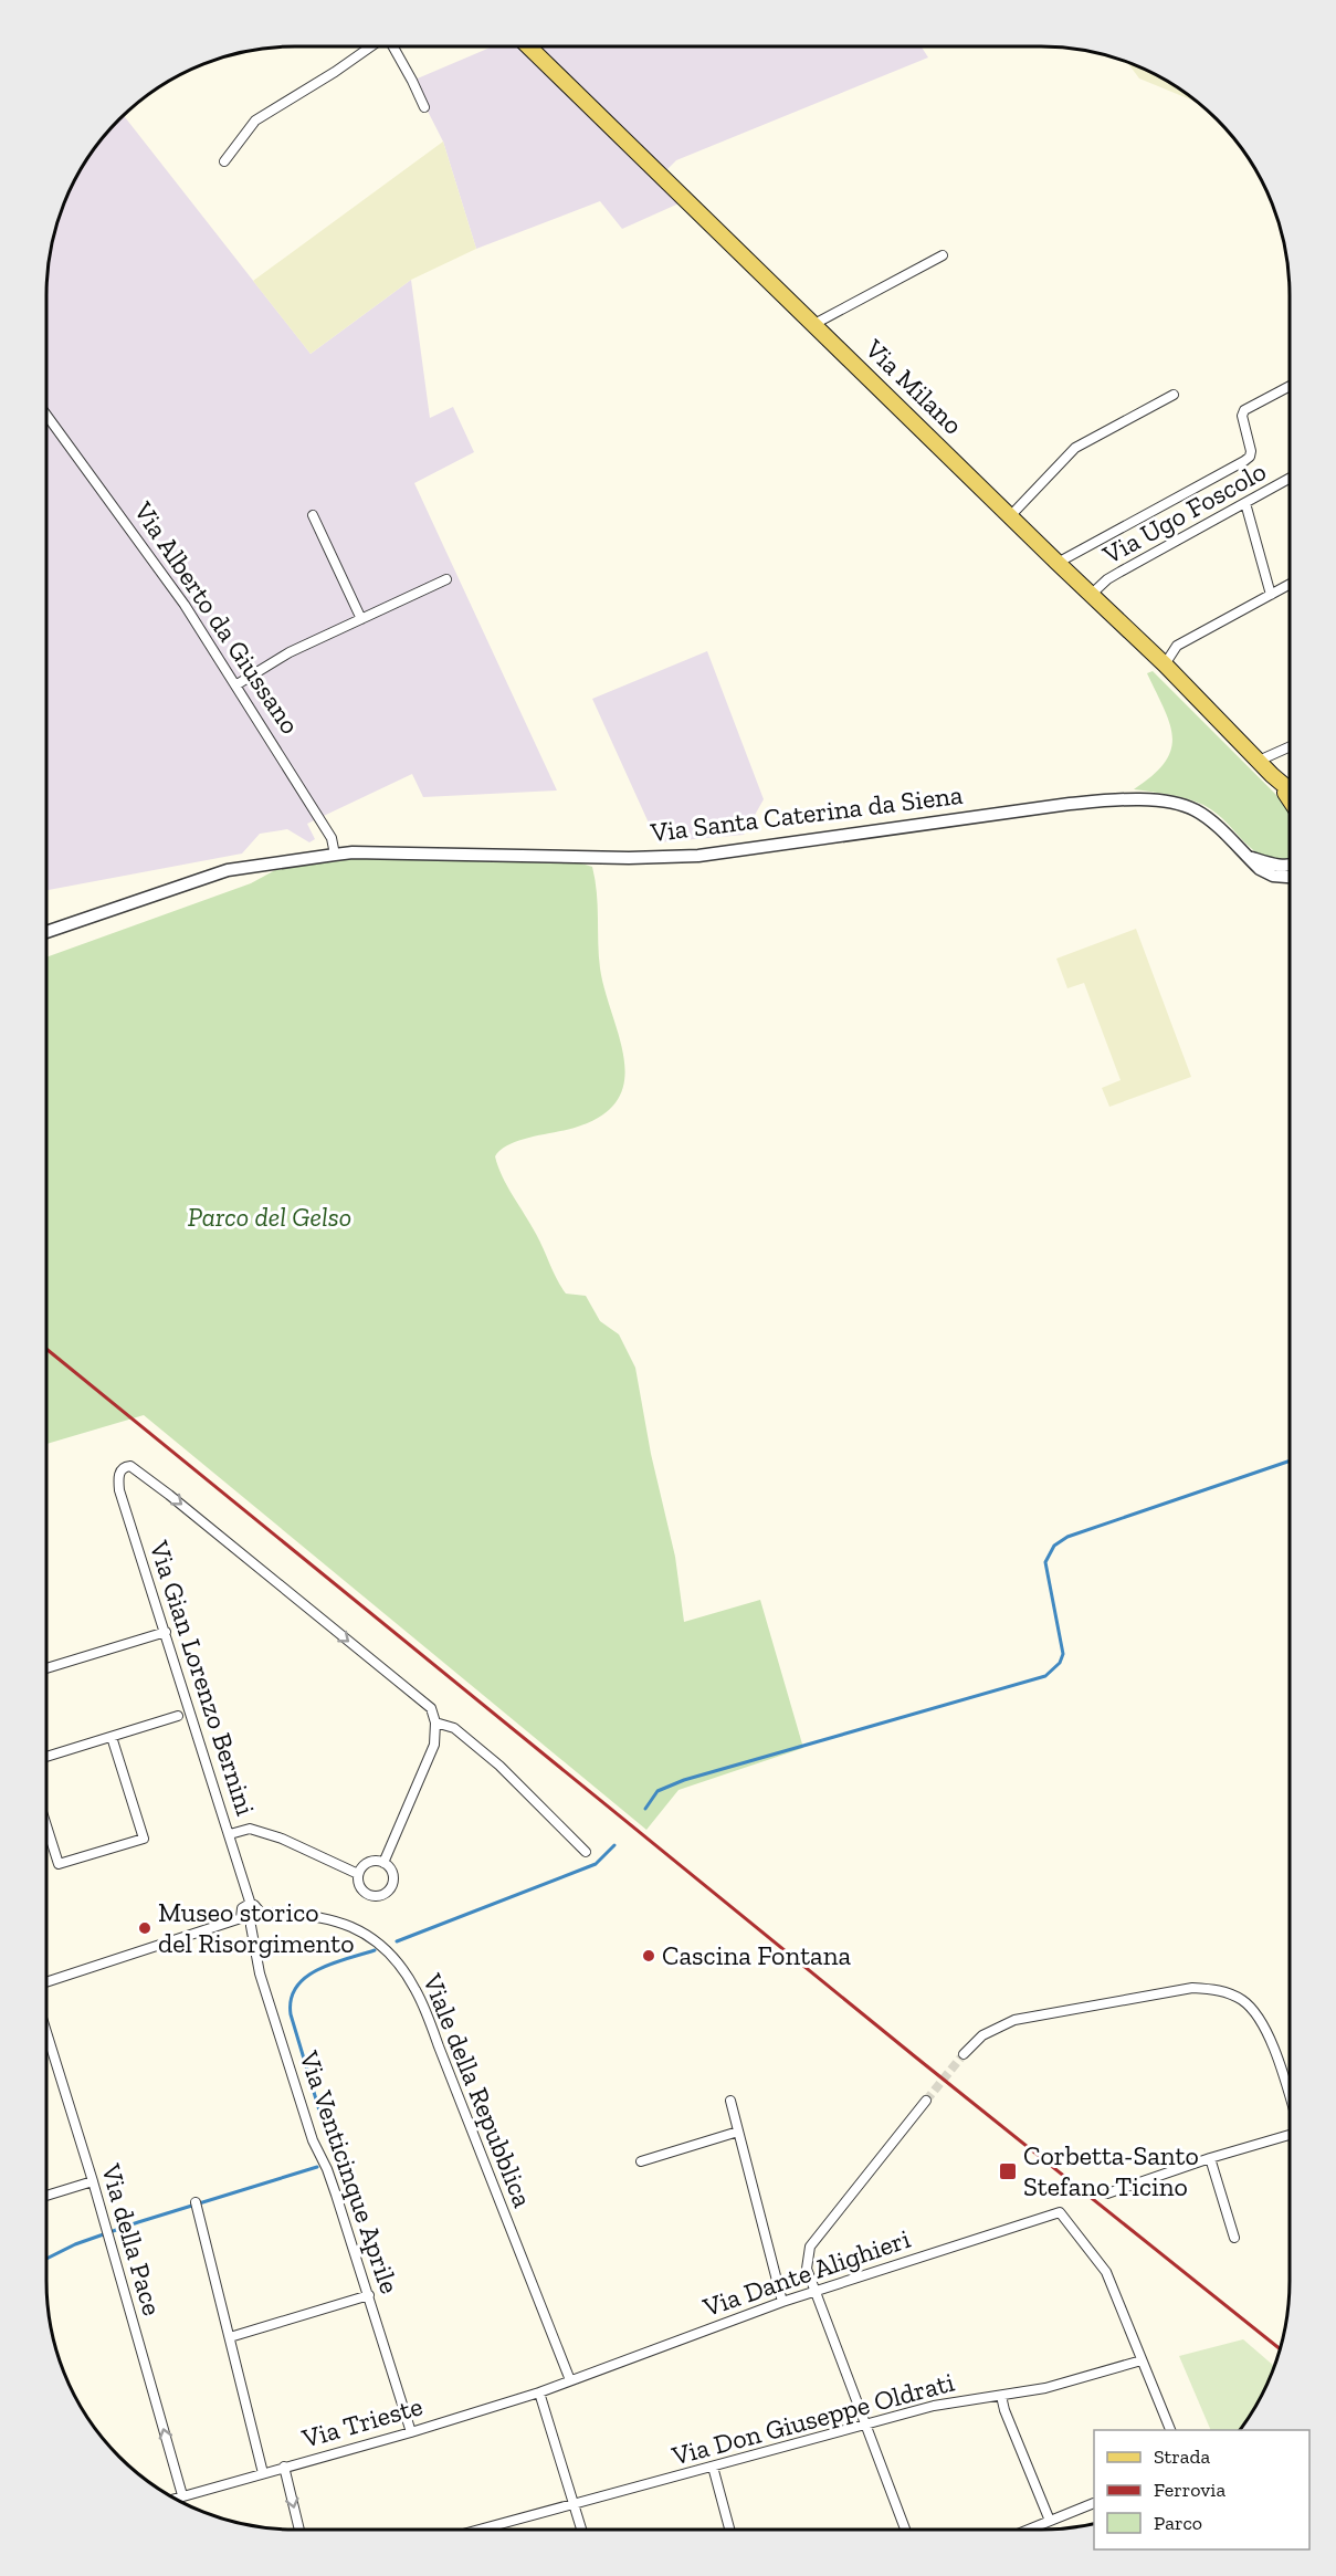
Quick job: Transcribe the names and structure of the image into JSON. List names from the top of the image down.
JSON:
{
  "streets": {
    "main road": ["Via Milano"],
    "street": [
      "Via Ugo Foscolo",
      "Via Alberto da Giussano",
      "Via Santa Caterina da Siena",
      "Via Gian Lorenzo Bernini",
      "Viale della Repubblica",
      "Via Venticinque Aprile",
      "Via della Pace",
      "Via Dante Alighieri",
      "Via Don Giuseppe Oldrati",
      "Via Trieste"
    ]
  },
  "crossings": [
    ["Via Milano", "Via Ugo Foscolo"],
    ["Via Alberto da Giussano", "Via Santa Caterina da Siena"],
    ["Via Gian Lorenzo Bernini", "Viale della Repubblica"],
    ["Via Gian Lorenzo Bernini", "Via Venticinque Aprile"],
    ["Viale della Repubblica", "Via Venticinque Aprile"],
    ["Viale della Repubblica", "Via Dante Alighieri"],
    ["Viale della Repubblica", "Via Trieste"],
    ["Via Venticinque Aprile", "Via Trieste"],
    ["Via della Pace", "Via Trieste"],
    ["Via Dante Alighieri", "Via Don Giuseppe Oldrati"],
    ["Via Dante Alighieri", "Via Trieste"]
  ],
  "one_way": ["Via della Pace"],
  "parks": ["Parco del Gelso"],
  "places": {
    "other": ["Museo storico del Risorgimento", "Cascina Fontana"],
    "transit": ["Corbetta-Santo Stefano Ticino"]
  },
  "legend": ["Strada", "Ferrovia", "Parco"]
}
